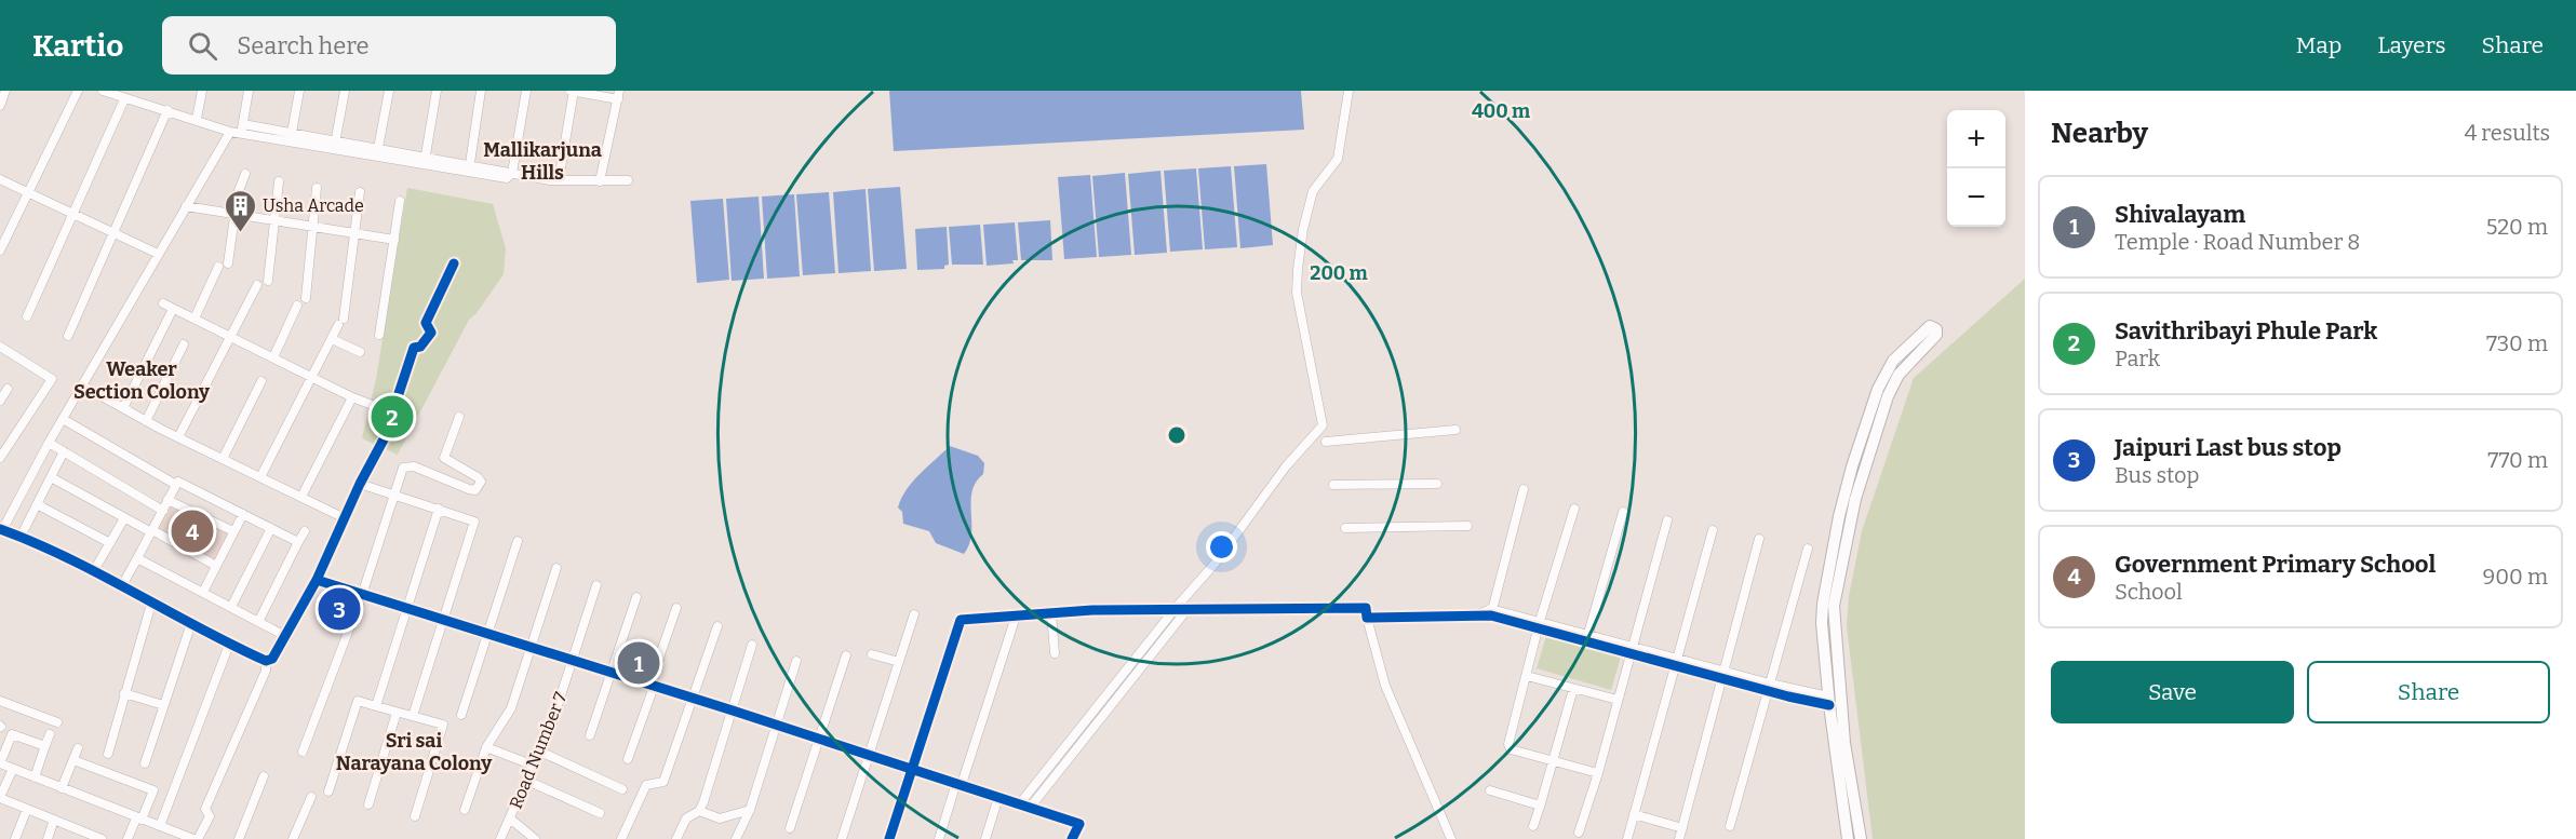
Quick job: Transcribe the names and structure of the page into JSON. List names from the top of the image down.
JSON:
{
  "streets": {
    "street": ["Road Number 7"]
  },
  "districts": ["Mallikarjuna Hills", "Weaker Section Colony", "Sri sai Narayana Colony"],
  "places": {
    "building": ["Usha Arcade"]
  },
  "page": {
    "header": "Kartio",
    "search": "Search here",
    "nav": ["Map", "Layers", "Share"],
    "heading": ["Nearby", "4 results"],
    "map_buttons": ["+", "−"],
    "list": [
      {
        "mark": "1",
        "name": "Shivalayam",
        "note": "Temple · Road Number 8",
        "value": "520 m"
      },
      {
        "mark": "2",
        "name": "Savithribayi Phule Park",
        "note": "Park",
        "value": "730 m"
      },
      {
        "mark": "3",
        "name": "Jaipuri Last bus stop",
        "note": "Bus stop",
        "value": "770 m"
      },
      {
        "mark": "4",
        "name": "Government Primary School",
        "note": "School",
        "value": "900 m"
      }
    ],
    "pins": [
      "2",
      "4",
      "3",
      "1"
    ],
    "buttons": ["Save", "Share"]
  },
  "rings": ["400 m", "200 m"]
}
